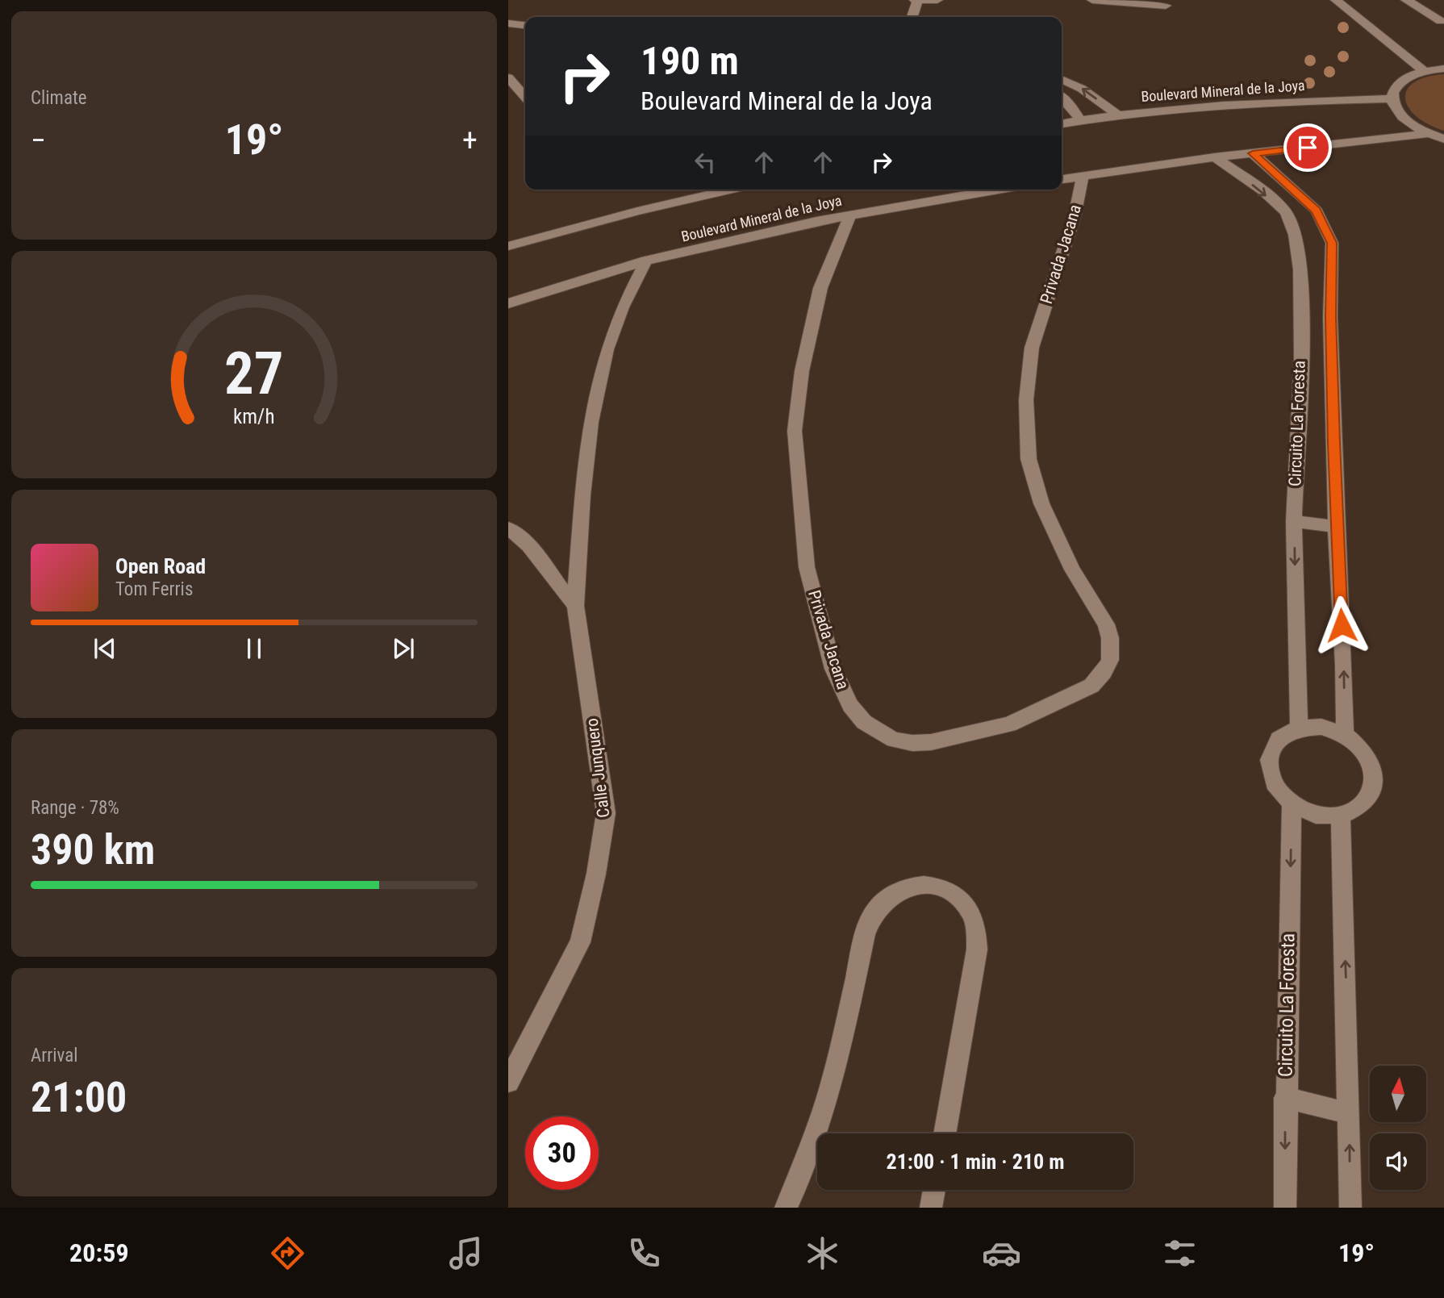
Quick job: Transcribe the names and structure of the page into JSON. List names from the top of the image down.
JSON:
{
  "streets": {
    "street": [
      "Boulevard Mineral de la Joya",
      "Privada Jacana",
      "Circuito La Foresta",
      "Calle Junquero"
    ]
  },
  "crossings": [
    ["Boulevard Mineral de la Joya", "Privada Jacana"]
  ],
  "north": "top",
  "page": {
    "tile": [
      "Climate",
      ["Range · 78%", "390 km"],
      ["Arrival", "21:00"]
    ],
    "turn": ["190 m", "Boulevard Mineral de la Joya"],
    "heat": ["−", "19°", "+"],
    "song": ["Open Road", "Tom Ferris"],
    "limit": "30",
    "trip": "21:00 · 1 min · 210 m",
    "tabs": ["20:59", "19°"],
    "gauge": ["27", "km/h"]
  }
}
